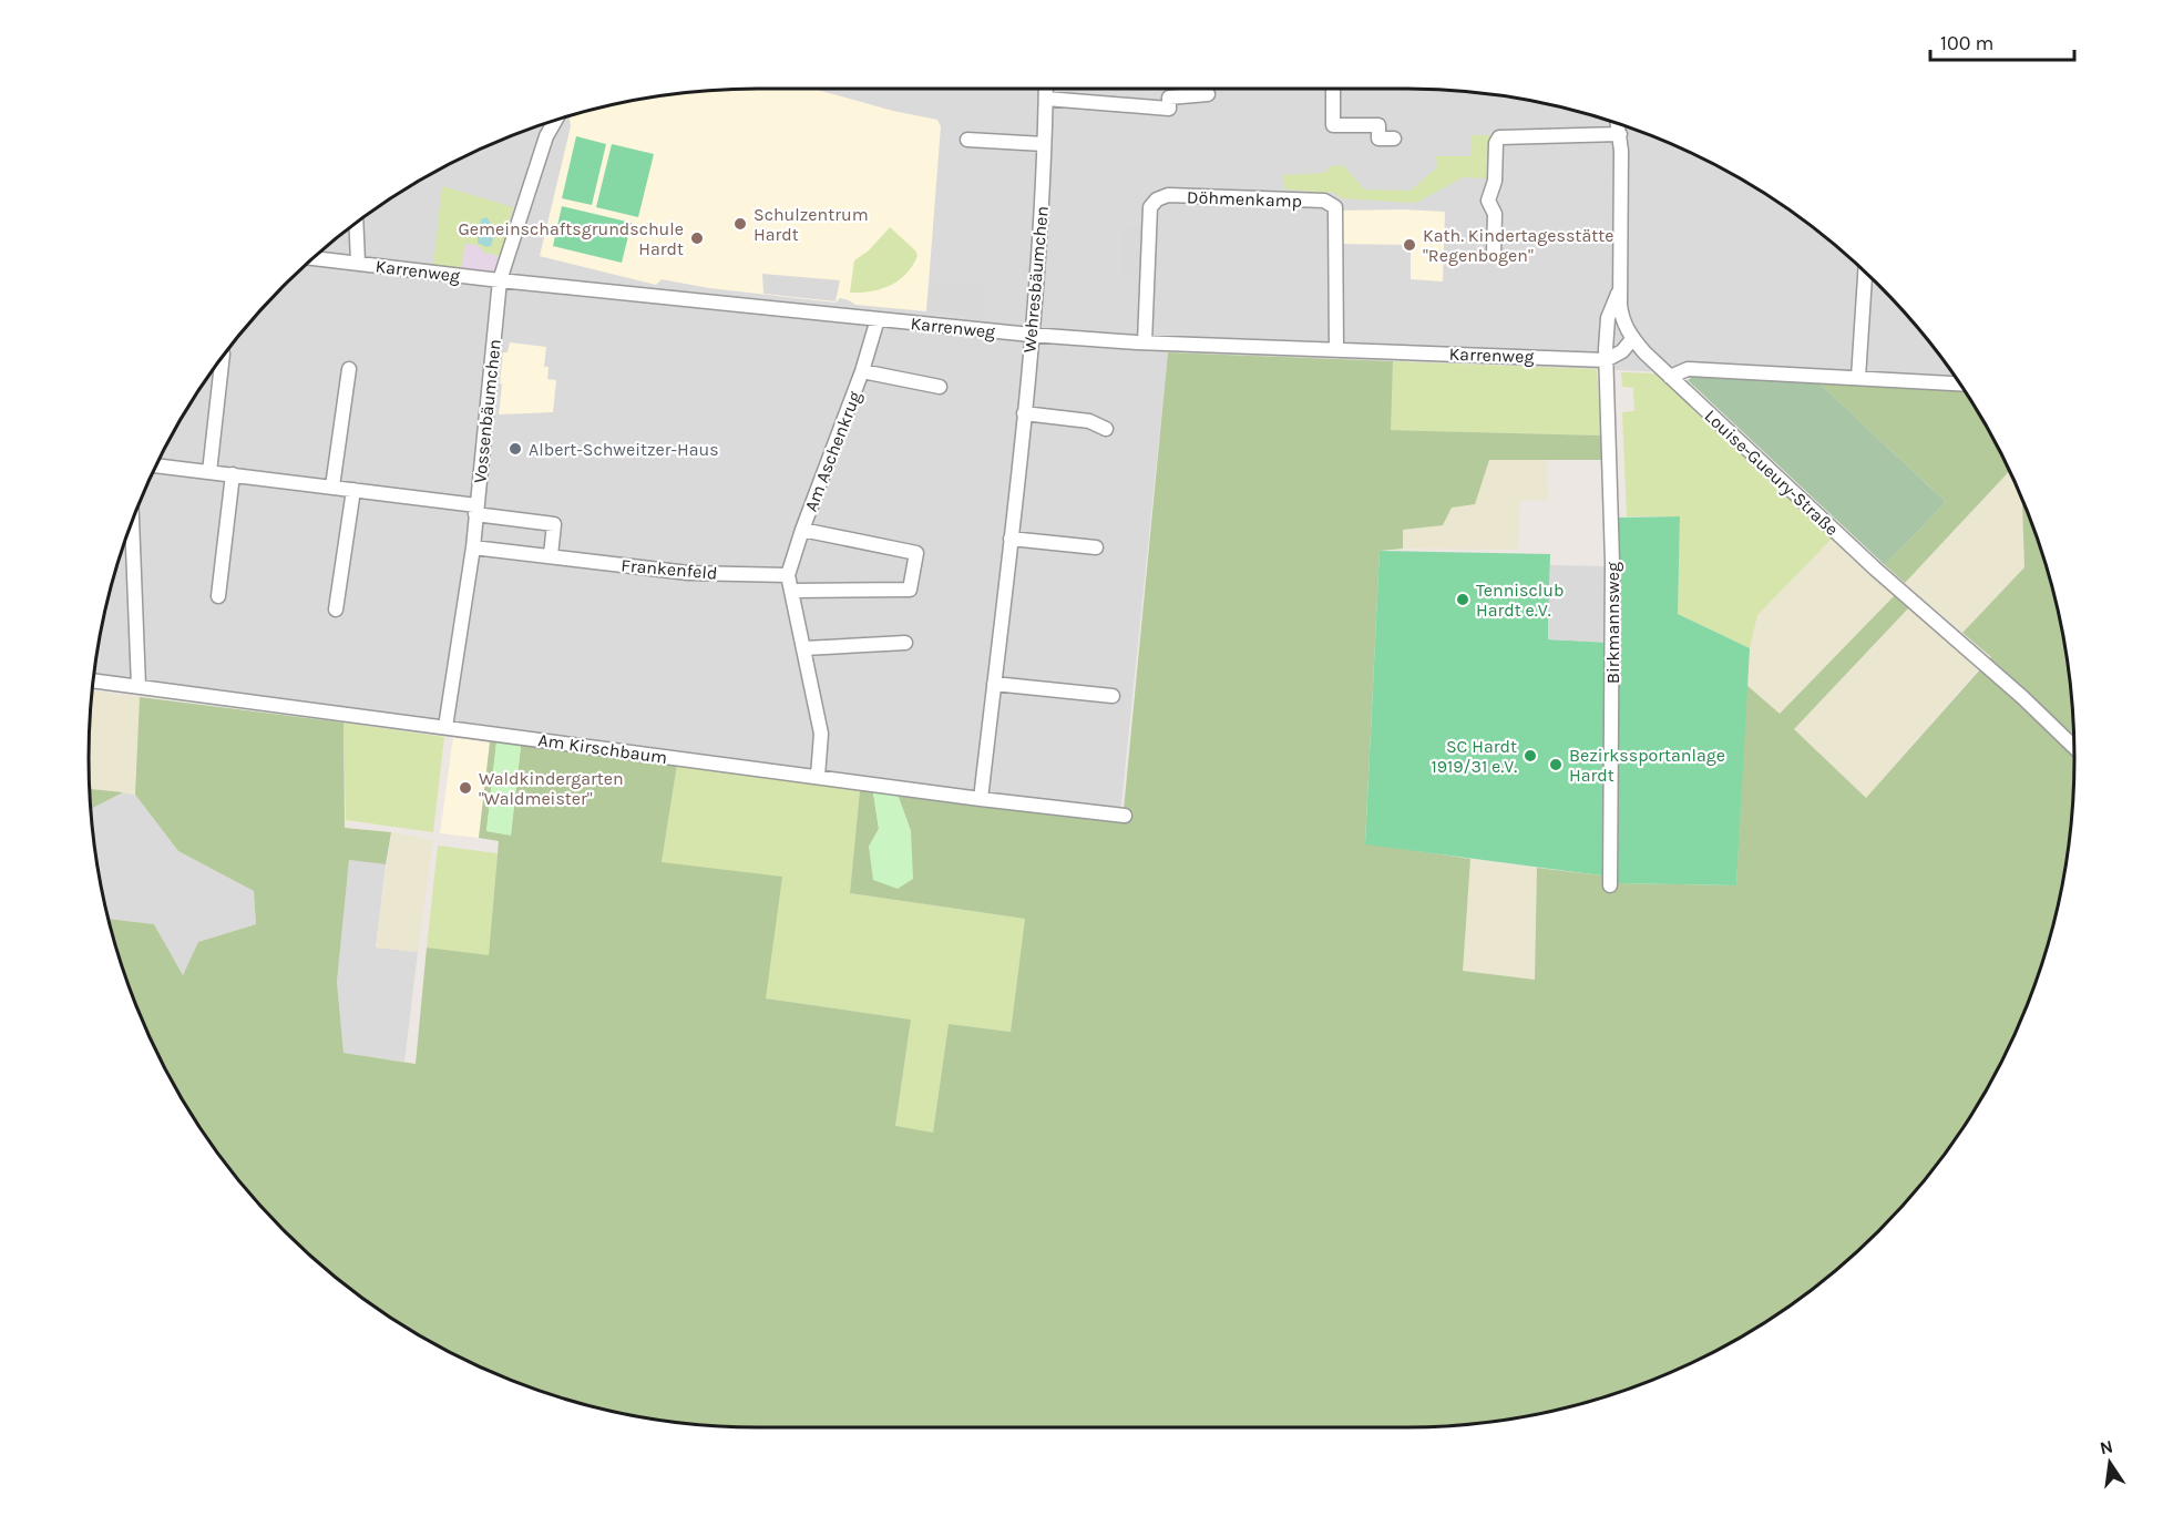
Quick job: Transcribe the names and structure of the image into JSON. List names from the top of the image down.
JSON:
{
  "streets": {
    "street": [
      "Döhmenkamp",
      "Karrenweg",
      "Wehresbäumchen",
      "Vossenbäumchen",
      "Am Aschenkrug",
      "Louise-Gueury-Straße",
      "Frankenfeld",
      "Birkmannsweg",
      "Am Kirschbaum"
    ]
  },
  "crossings": [
    ["Döhmenkamp", "Karrenweg"],
    ["Karrenweg", "Wehresbäumchen"],
    ["Karrenweg", "Vossenbäumchen"],
    ["Karrenweg", "Am Aschenkrug"],
    ["Karrenweg", "Birkmannsweg"],
    ["Wehresbäumchen", "Am Kirschbaum"],
    ["Vossenbäumchen", "Frankenfeld"],
    ["Vossenbäumchen", "Am Kirschbaum"],
    ["Am Aschenkrug", "Frankenfeld"]
  ],
  "places": [
    "Schulzentrum Hardt",
    "Gemeinschaftsgrundschule Hardt",
    "Kath. Kindertagesstätte \"Regenbogen\"",
    "Albert-Schweitzer-Haus",
    "Tennisclub Hardt e.V.",
    "SC Hardt 1919/31 e.V.",
    "Bezirkssportanlage Hardt",
    "Waldkindergarten \"Waldmeister\""
  ],
  "scale_bar": "100 m",
  "north": "top"
}
